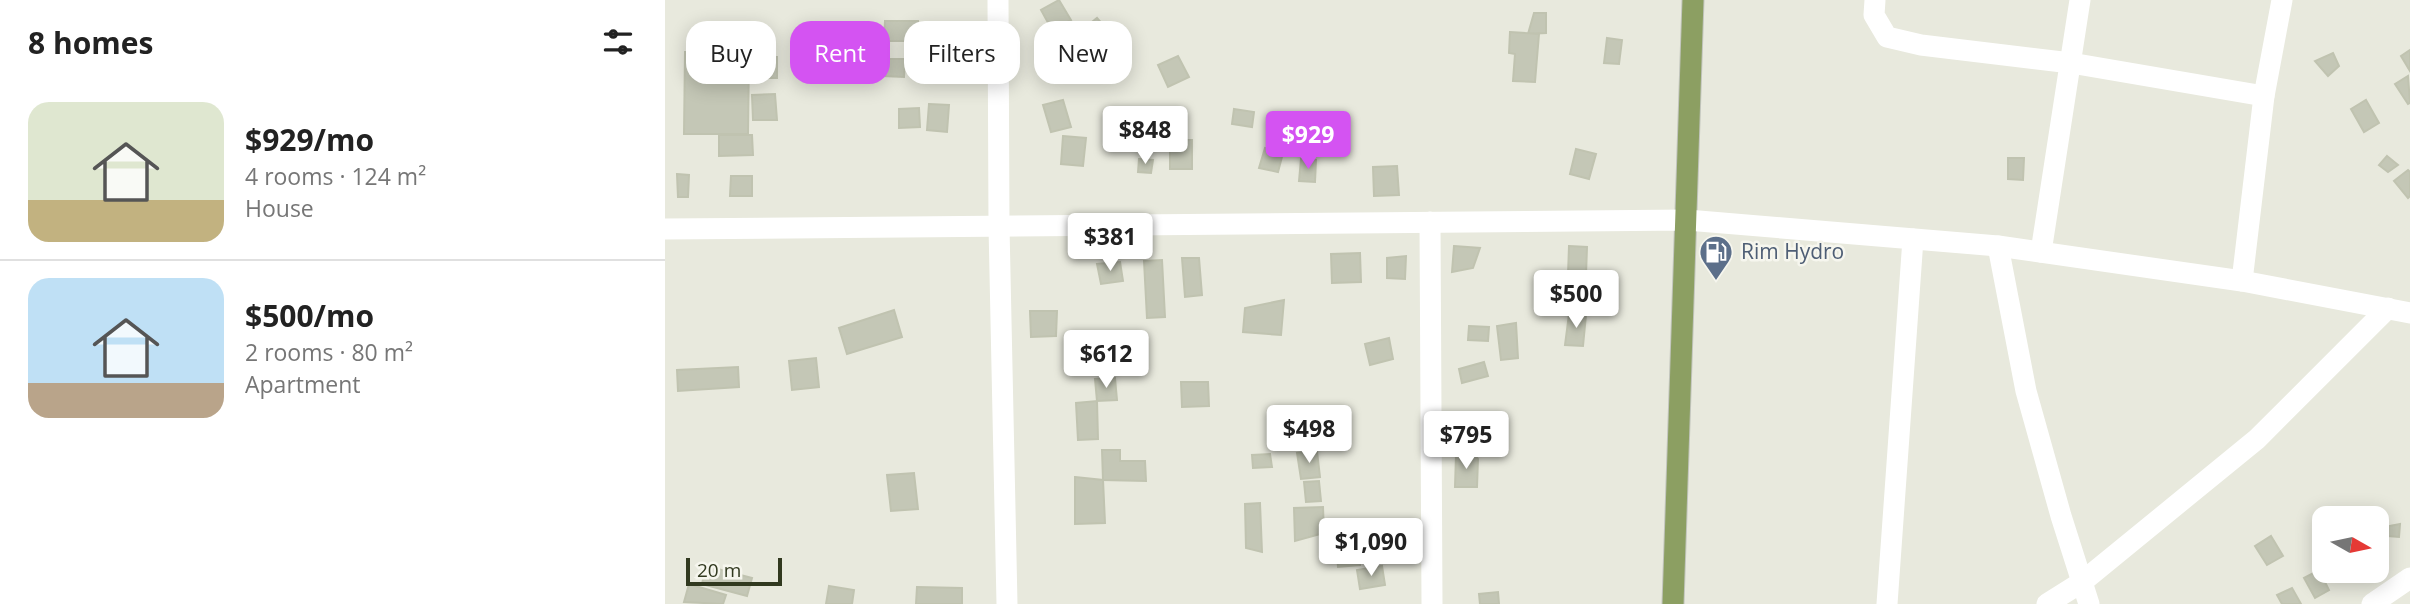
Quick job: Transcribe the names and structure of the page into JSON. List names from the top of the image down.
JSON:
{
  "places": {
    "fuel station": ["Rim Hydro"]
  },
  "scale_bar": "20 m",
  "north": "right",
  "page": {
    "heading": "8 homes",
    "chip": [
      "Buy",
      "Rent",
      "Filters",
      "New"
    ],
    "list": [
      {
        "name": "$929/mo",
        "note": "4 rooms · 124 m² · House"
      },
      {
        "name": "$500/mo",
        "note": "2 rooms · 80 m² · Apartment"
      }
    ],
    "price": [
      "$848",
      "$929",
      "$381",
      "$500",
      "$612",
      "$498",
      "$795",
      "$1,090"
    ],
    "scale": "20 m"
  }
}
